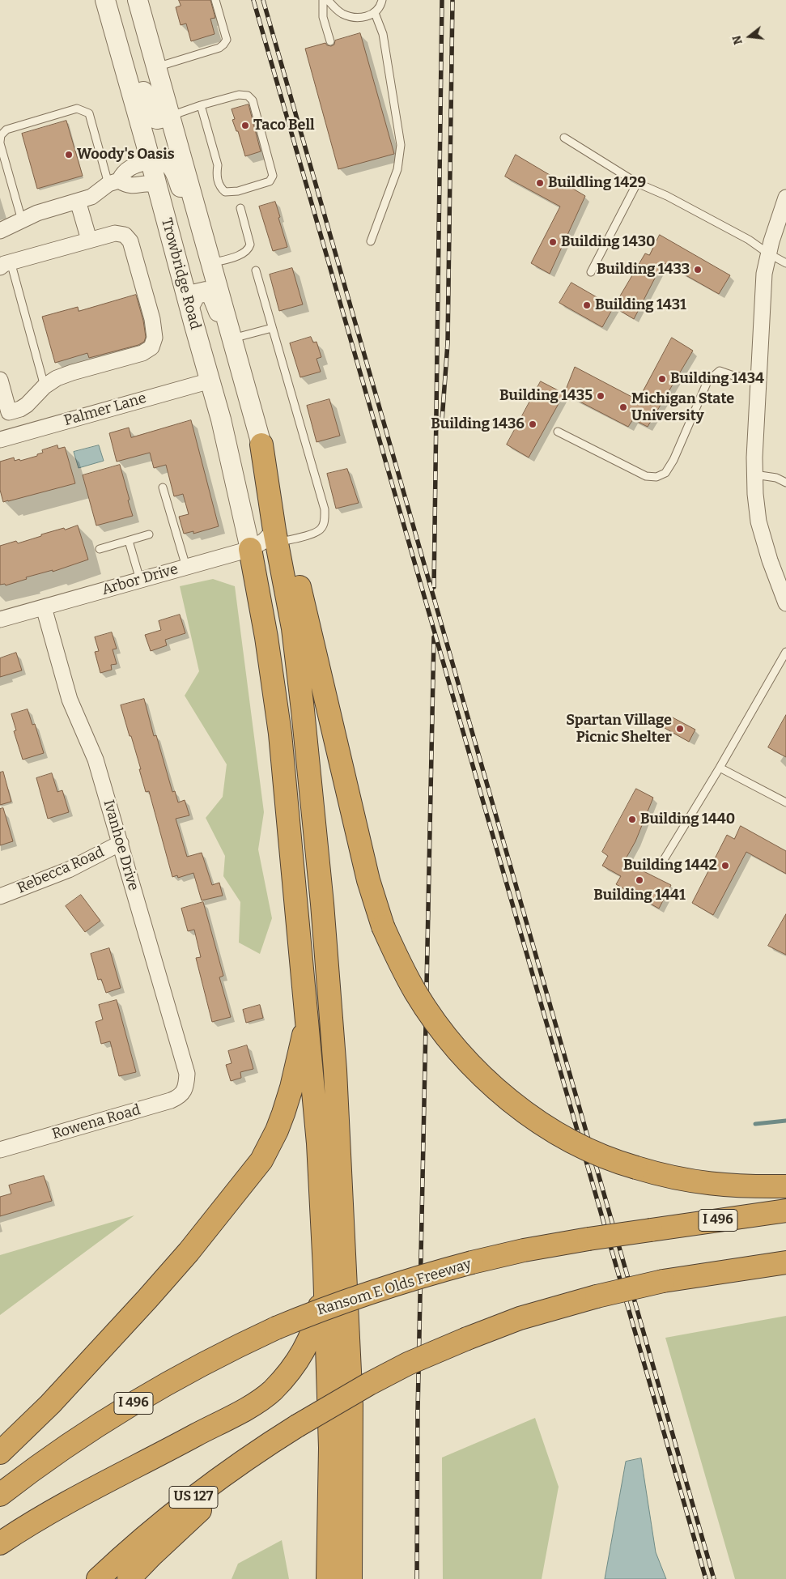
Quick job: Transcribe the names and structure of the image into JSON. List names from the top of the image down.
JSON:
{
  "streets": {
    "highway": ["I 496", "Ransom E Olds Freeway", "US 127"],
    "street": [
      "Trowbridge Road",
      "Palmer Lane",
      "Arbor Drive",
      "Ivanhoe Drive",
      "Rebecca Road",
      "Rowena Road"
    ]
  },
  "crossings": [
    ["Trowbridge Road", "Palmer Lane"],
    ["Trowbridge Road", "Arbor Drive"],
    ["Arbor Drive", "Ivanhoe Drive"],
    ["Ivanhoe Drive", "Rebecca Road"],
    ["Ivanhoe Drive", "Rowena Road"]
  ],
  "places": [
    "Taco Bell",
    "Woody's Oasis",
    "Buildling 1429",
    "Building 1430",
    "Building 1433",
    "Building 1431",
    "Building 1434",
    "Building 1435",
    "Michigan State University",
    "Building 1436",
    "Spartan Village Picnic Shelter",
    "Building 1440",
    "Building 1442",
    "Building 1441"
  ],
  "north": "left"
}
